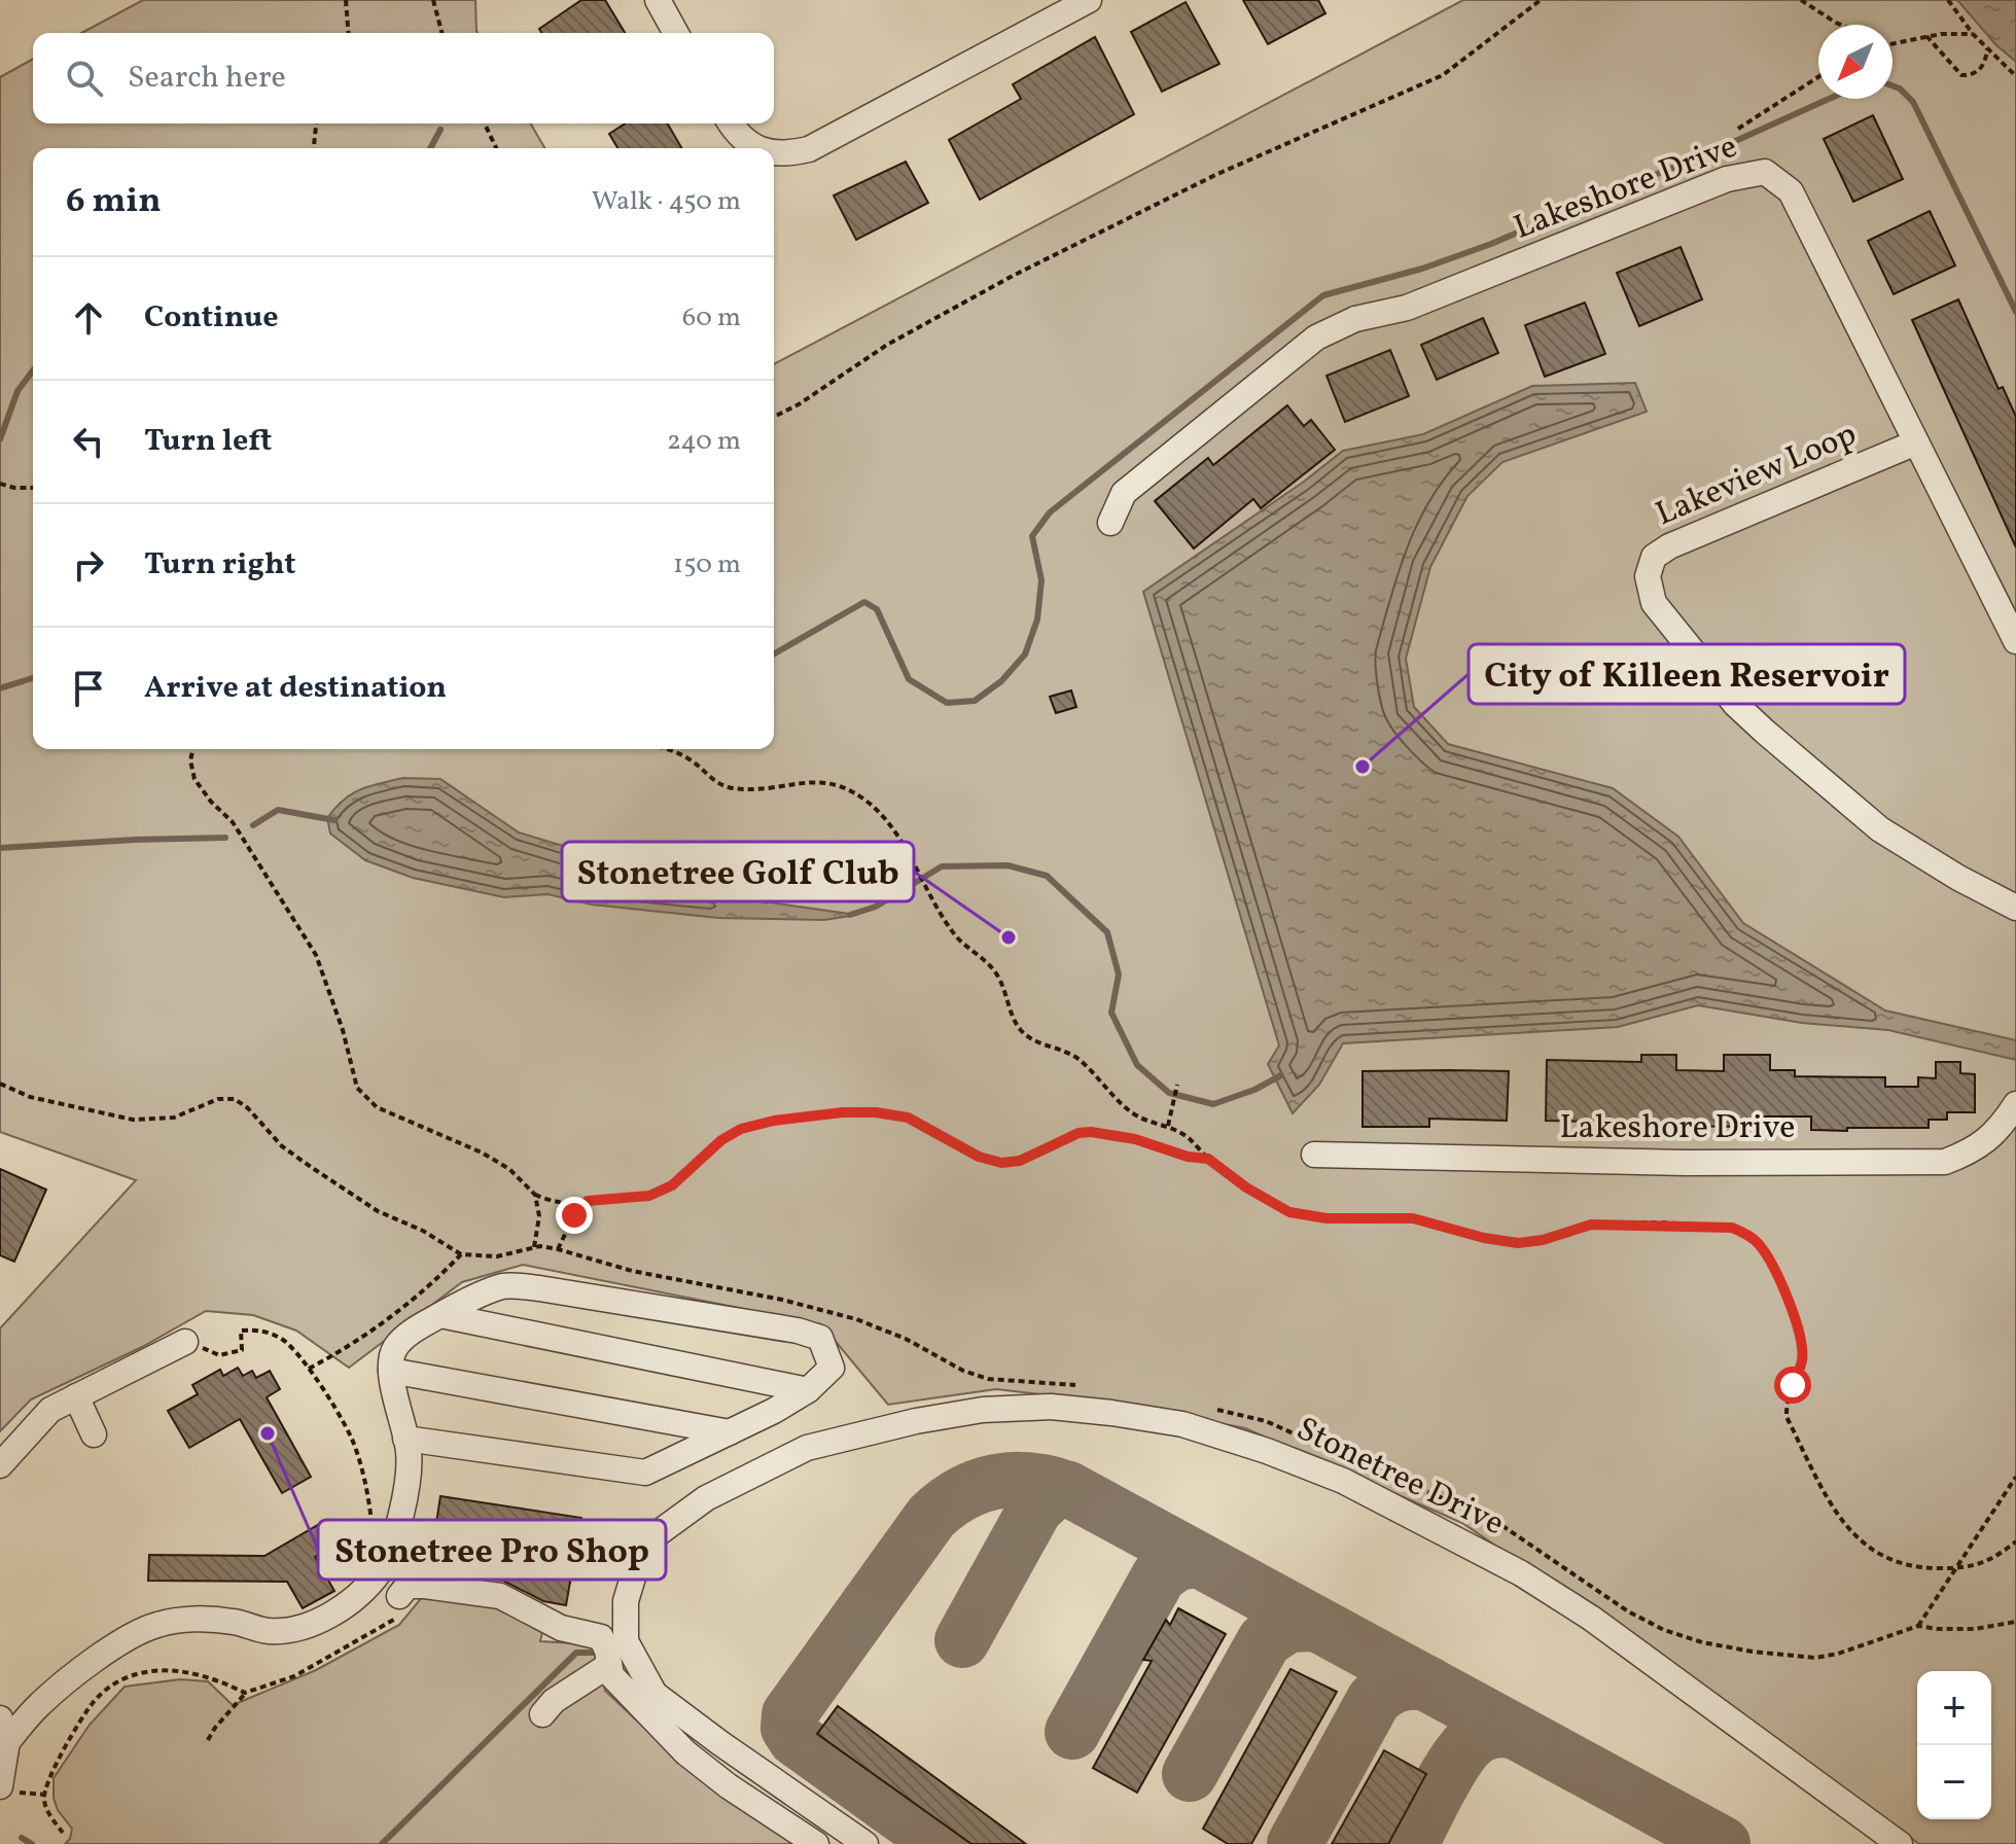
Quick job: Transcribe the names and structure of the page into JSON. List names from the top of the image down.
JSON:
{
  "streets": {
    "street": ["Lakeshore Drive", "Lakeview Loop", "Stonetree Drive"]
  },
  "crossings": [
    ["Lakeshore Drive", "Lakeview Loop"]
  ],
  "places": ["City of Killeen Reservoir", "Stonetree Golf Club", "Stonetree Pro Shop"],
  "north": "bottom left",
  "page": {
    "search": "Search here",
    "heading": ["6 min", "Walk · 450 m"],
    "list": [
      ["Continue", "60 m"],
      ["Turn left", "240 m"],
      ["Turn right", "150 m"],
      "Arrive at destination"
    ],
    "map_buttons": ["+", "−"]
  }
}
